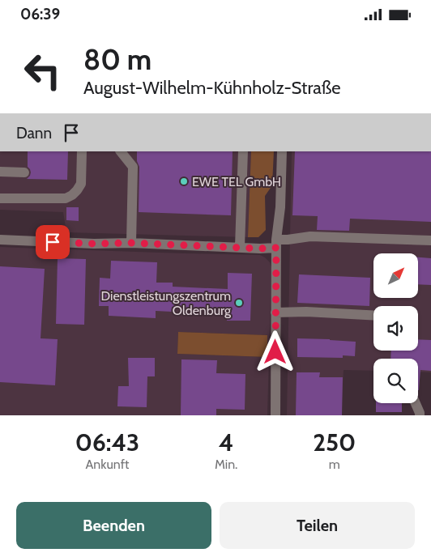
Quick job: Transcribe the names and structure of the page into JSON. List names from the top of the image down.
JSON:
{
  "places": ["EWE TEL GmbH", "Dienstleistungszentrum Oldenburg"],
  "north": "top right",
  "page": {
    "status": "06:39",
    "turn": ["80 m", "August-Wilhelm-Kühnholz-Straße"],
    "then": "Dann",
    "eta": [
      "06:43",
      "Ankunft",
      "4",
      "Min.",
      "250",
      "m"
    ],
    "buttons": ["Beenden", "Teilen"]
  }
}
